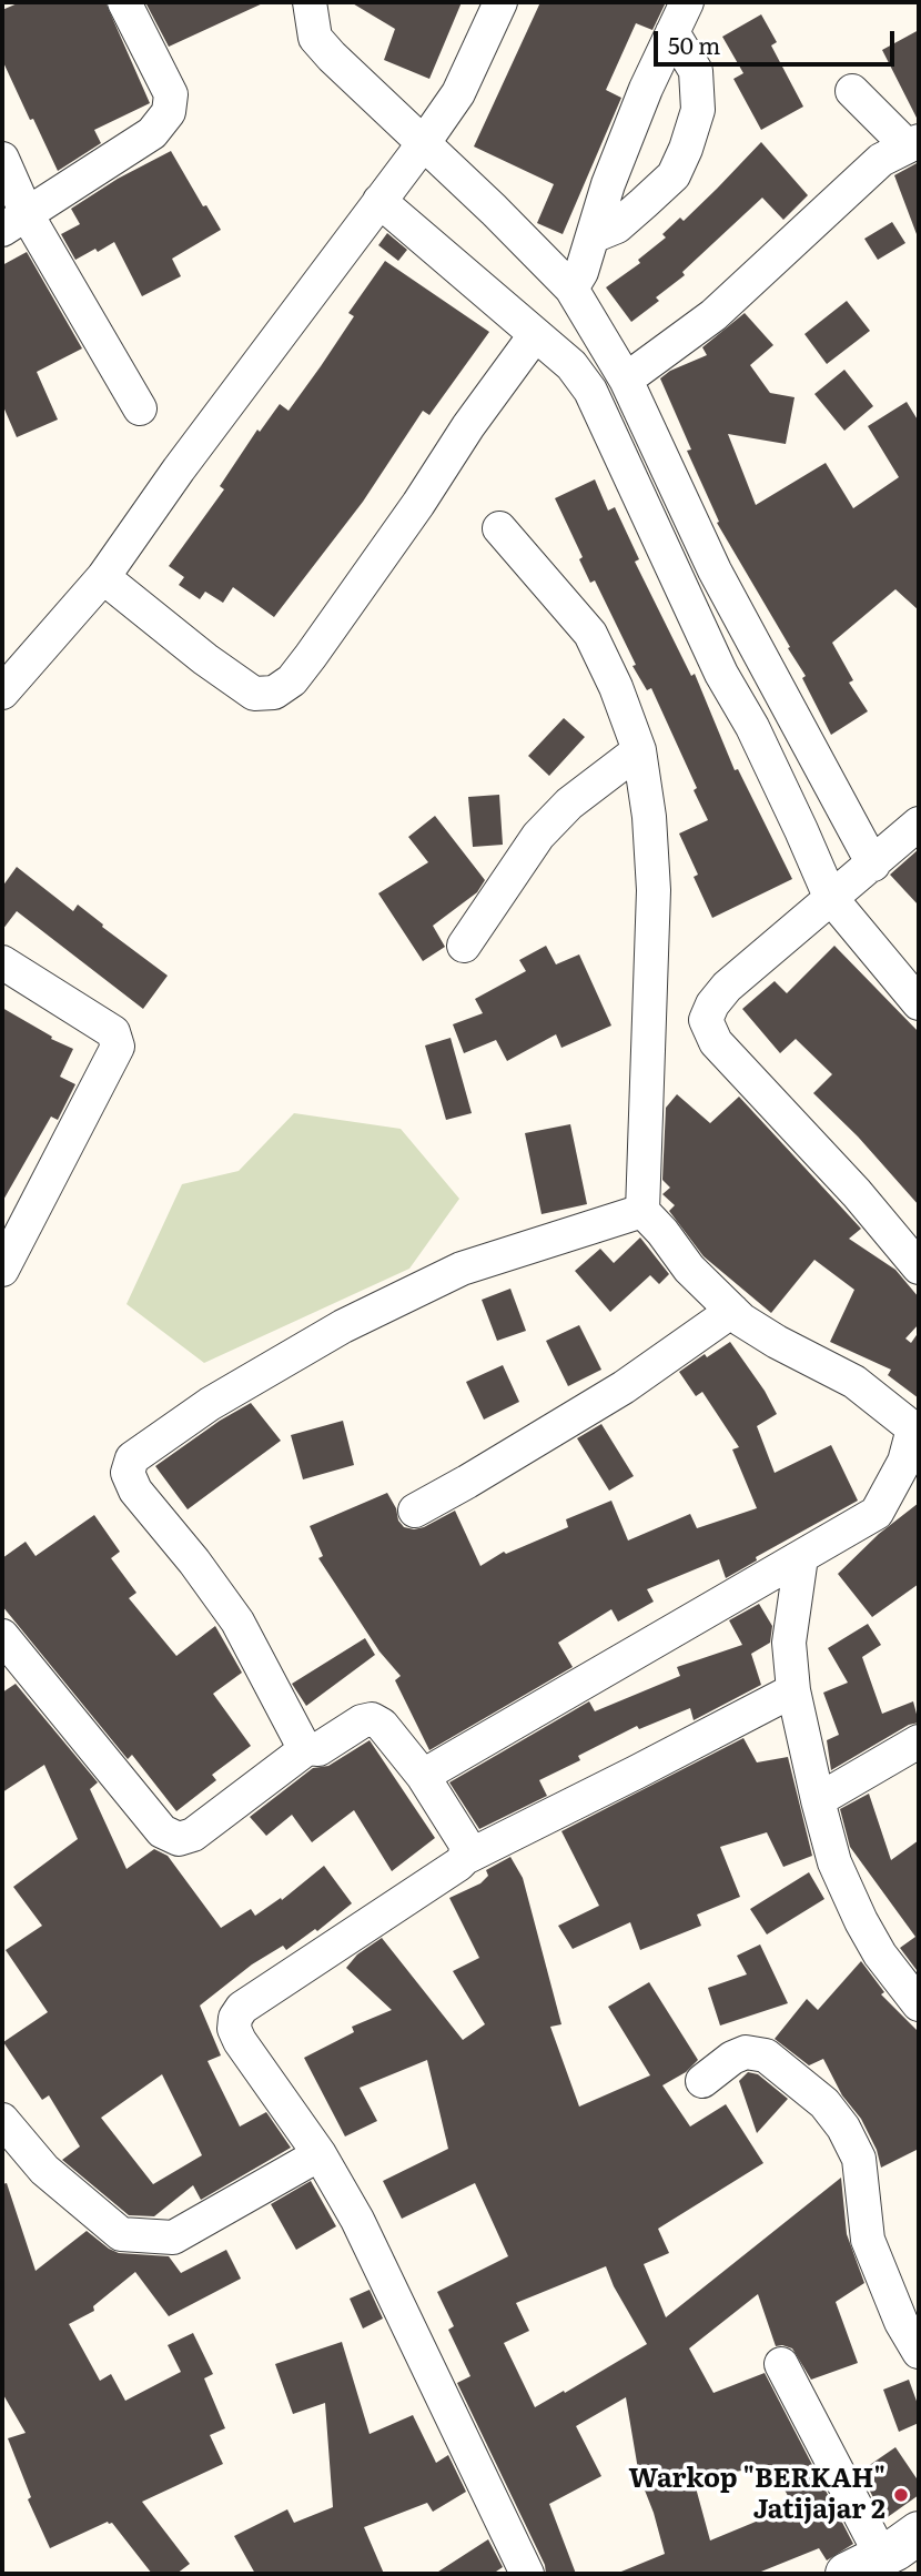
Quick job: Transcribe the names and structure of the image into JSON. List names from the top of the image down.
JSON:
{
  "places": ["Warkop \"BERKAH\" Jatijajar 2"],
  "scale_bar": "50 m"
}
